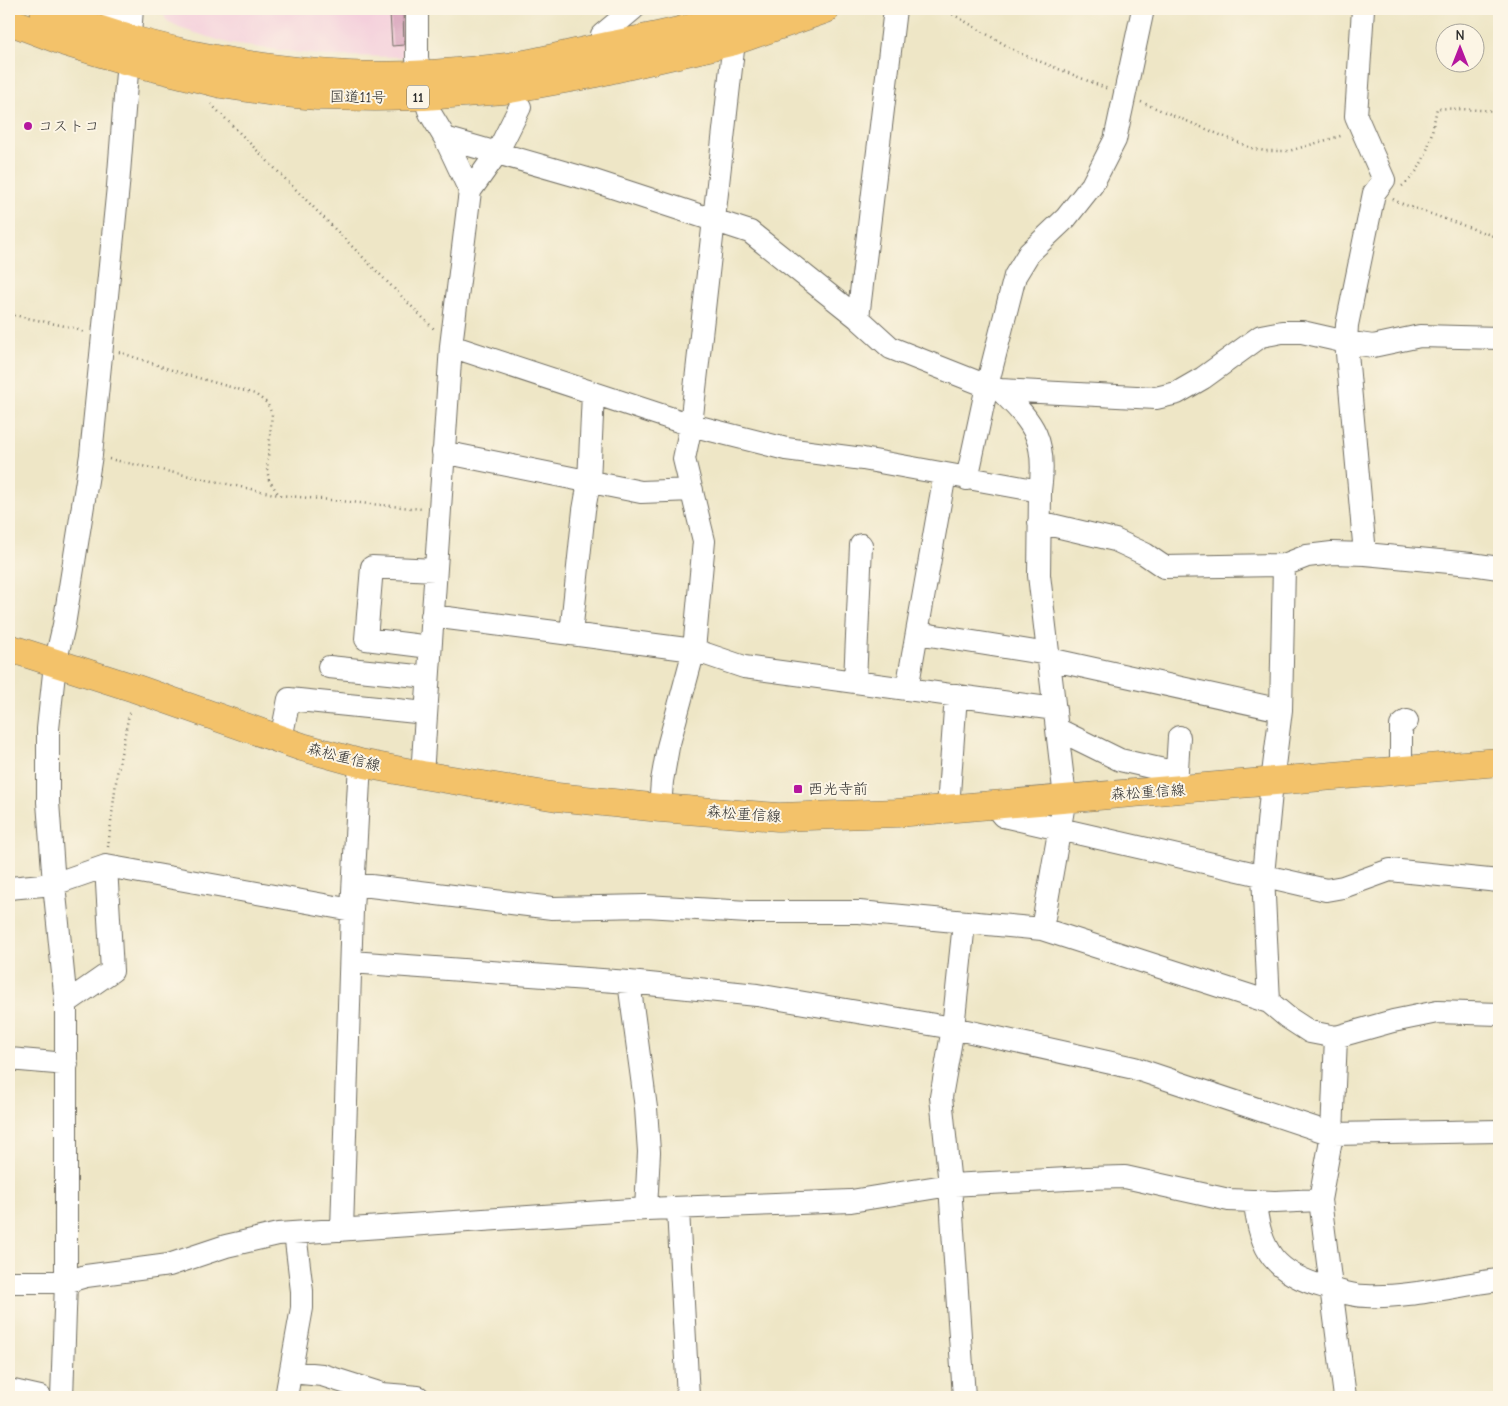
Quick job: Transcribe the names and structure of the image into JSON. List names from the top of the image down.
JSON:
{
  "streets": {
    "main road": ["国道11号", "11", "森松重信線"]
  },
  "places": {
    "other": ["コストコ"],
    "transit": ["西光寺前"]
  },
  "north": "top"
}
